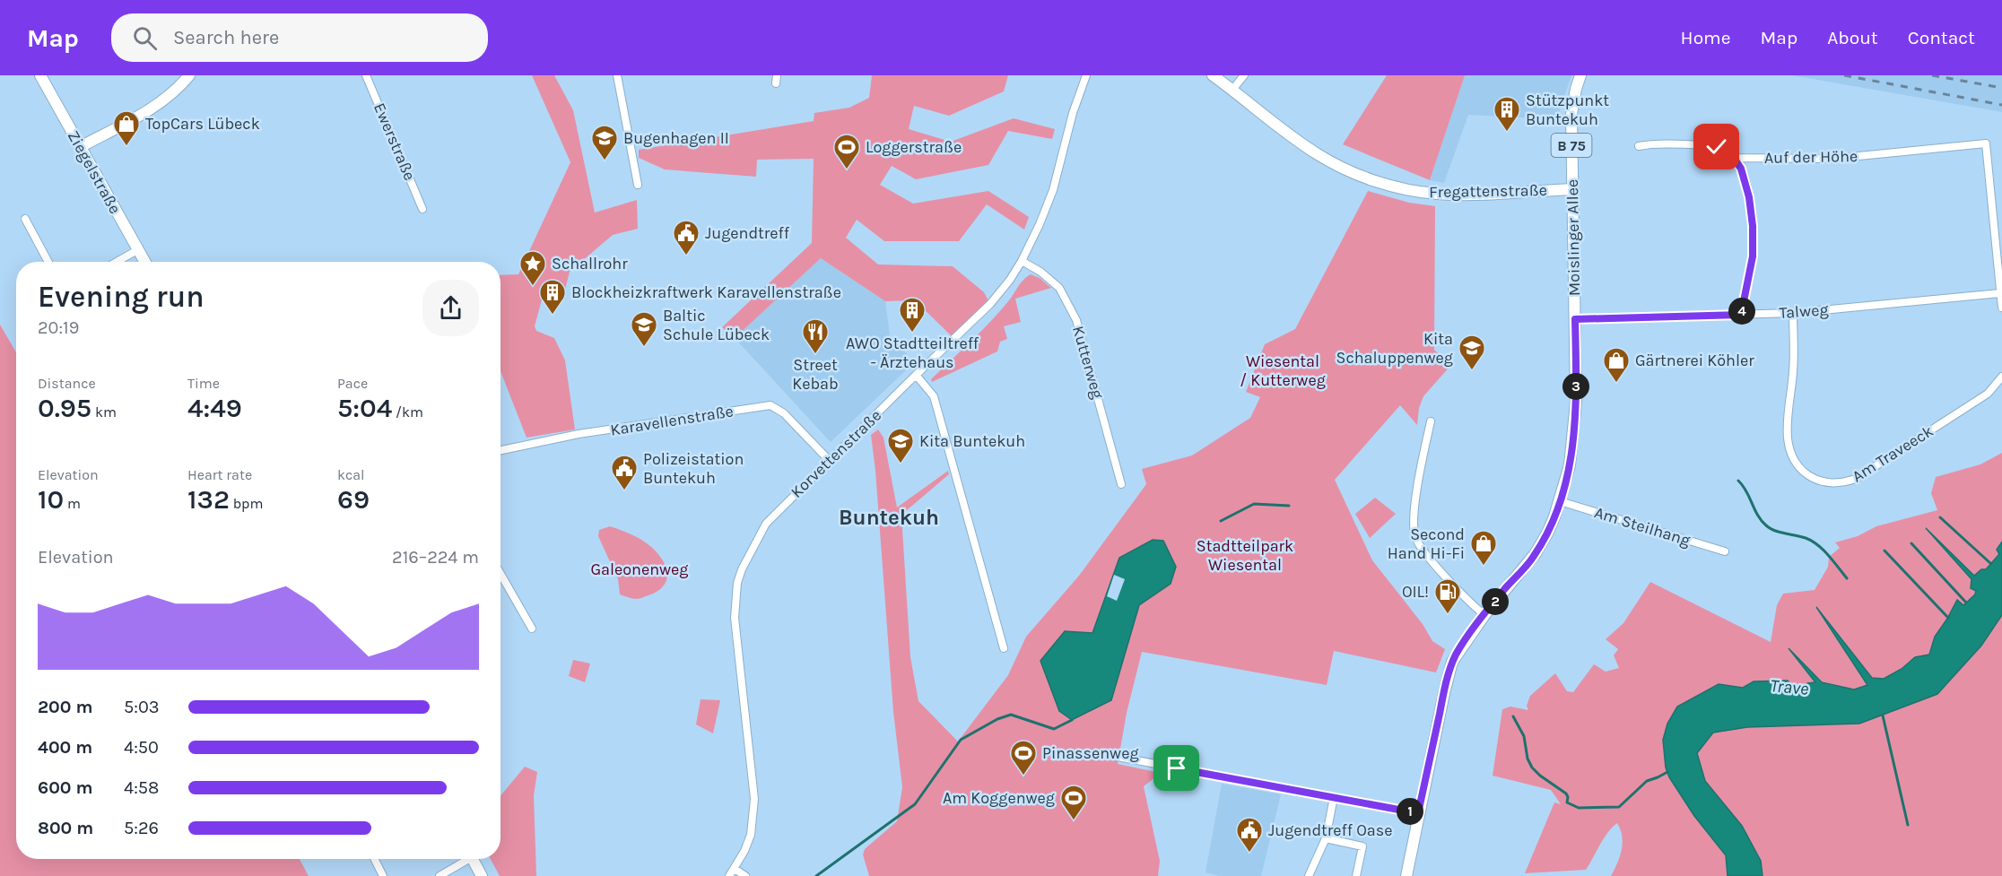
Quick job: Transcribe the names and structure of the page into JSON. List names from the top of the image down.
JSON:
{
  "streets": {
    "main road": [
      "B 75",
      "Ziegelstraße",
      "Fregattenstraße",
      "Moislinger Allee"
    ],
    "street": [
      "Ewerstraße",
      "Auf der Höhe",
      "Talweg",
      "Kutterweg",
      "Karavellenstraße",
      "Korvettenstraße",
      "Am Traveeck",
      "Am Steilhang"
    ]
  },
  "crossings": [
    ["Auf der Höhe", "Talweg"],
    ["Fregattenstraße", "Moislinger Allee"],
    ["Moislinger Allee", "Talweg"],
    ["Moislinger Allee", "Am Steilhang"],
    ["Talweg", "Am Traveeck"],
    ["Kutterweg", "Korvettenstraße"],
    ["Karavellenstraße", "Korvettenstraße"]
  ],
  "districts": ["Buntekuh"],
  "water": ["Trave"],
  "parks": ["Wiesental / Kutterweg", "Stadtteilpark Wiesental", "Galeonenweg"],
  "places": {
    "building": ["Stützpunkt Buntekuh", "Blockheizkraftwerk Karavellenstraße", "AWO Stadtteiltreff - Ärztehaus"],
    "shop": ["TopCars Lübeck", "Gärtnerei Köhler", "Second Hand Hi-Fi"],
    "school or university": [
      "Bugenhagen II",
      "Baltic Schule Lübeck",
      "Kita Schaluppenweg",
      "Kita Buntekuh"
    ],
    "sports": ["Loggerstraße", "Pinassenweg", "Am Koggenweg"],
    "public building": ["Jugendtreff", "Polizeistation Buntekuh", "Jugendtreff Oase"],
    "place": ["Schallrohr"],
    "restaurant": ["Street Kebab"],
    "fuel station": ["OIL!"]
  },
  "page": {
    "header": "Map",
    "search": "Search here",
    "nav": [
      "Home",
      "Map",
      "About",
      "Contact"
    ],
    "heading": ["Evening run", "20:19"],
    "pins": [
      "4",
      "3",
      "2",
      "1"
    ],
    "stats": [
      ["Distance", "0.95 km"],
      ["Time", "4:49"],
      ["Pace", "5:04 /km"],
      ["Elevation", "10 m"],
      ["Heart rate", "132 bpm"],
      ["kcal", "69"]
    ],
    "chart": ["Elevation", "216–224 m"],
    "list": [
      {
        "name": "200 m",
        "note": "5:03"
      },
      {
        "name": "400 m",
        "note": "4:50"
      },
      {
        "name": "600 m",
        "note": "4:58"
      },
      {
        "name": "800 m",
        "note": "5:26"
      }
    ]
  }
}
